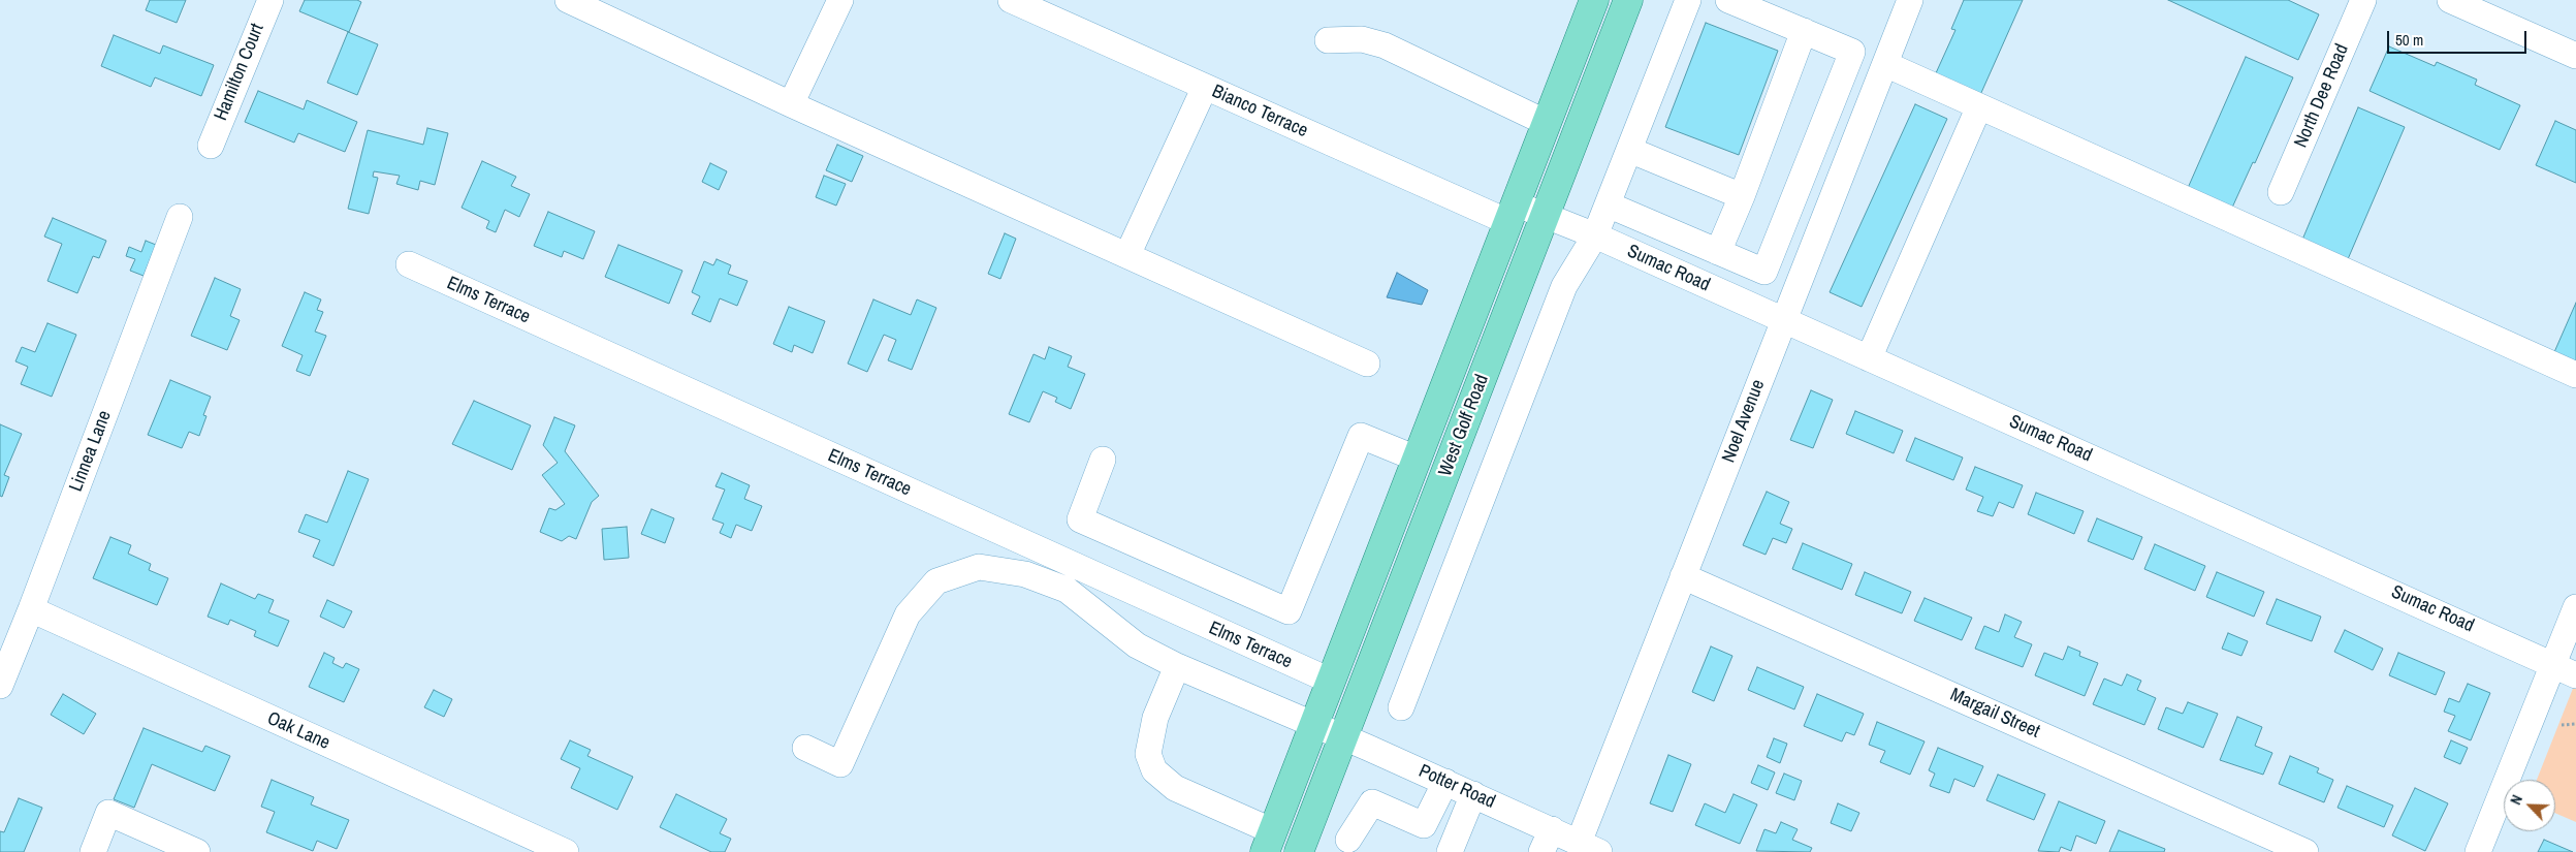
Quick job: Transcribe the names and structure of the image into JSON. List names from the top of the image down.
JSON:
{
  "streets": {
    "main road": ["West Golf Road"],
    "street": [
      "Hamilton Court",
      "North Dee Road",
      "Bianco Terrace",
      "Sumac Road",
      "Elms Terrace",
      "Noel Avenue",
      "Linnea Lane",
      "Margail Street",
      "Oak Lane",
      "Potter Road"
    ]
  },
  "crossings": [
    ["Bianco Terrace", "Sumac Road"],
    ["Bianco Terrace", "West Golf Road"],
    ["Sumac Road", "Noel Avenue"],
    ["Sumac Road", "West Golf Road"],
    ["Elms Terrace", "West Golf Road"],
    ["Noel Avenue", "Margail Street"],
    ["Noel Avenue", "Potter Road"],
    ["West Golf Road", "Potter Road"],
    ["Linnea Lane", "Oak Lane"]
  ],
  "scale_bar": "50 m",
  "north": "top left"
}
